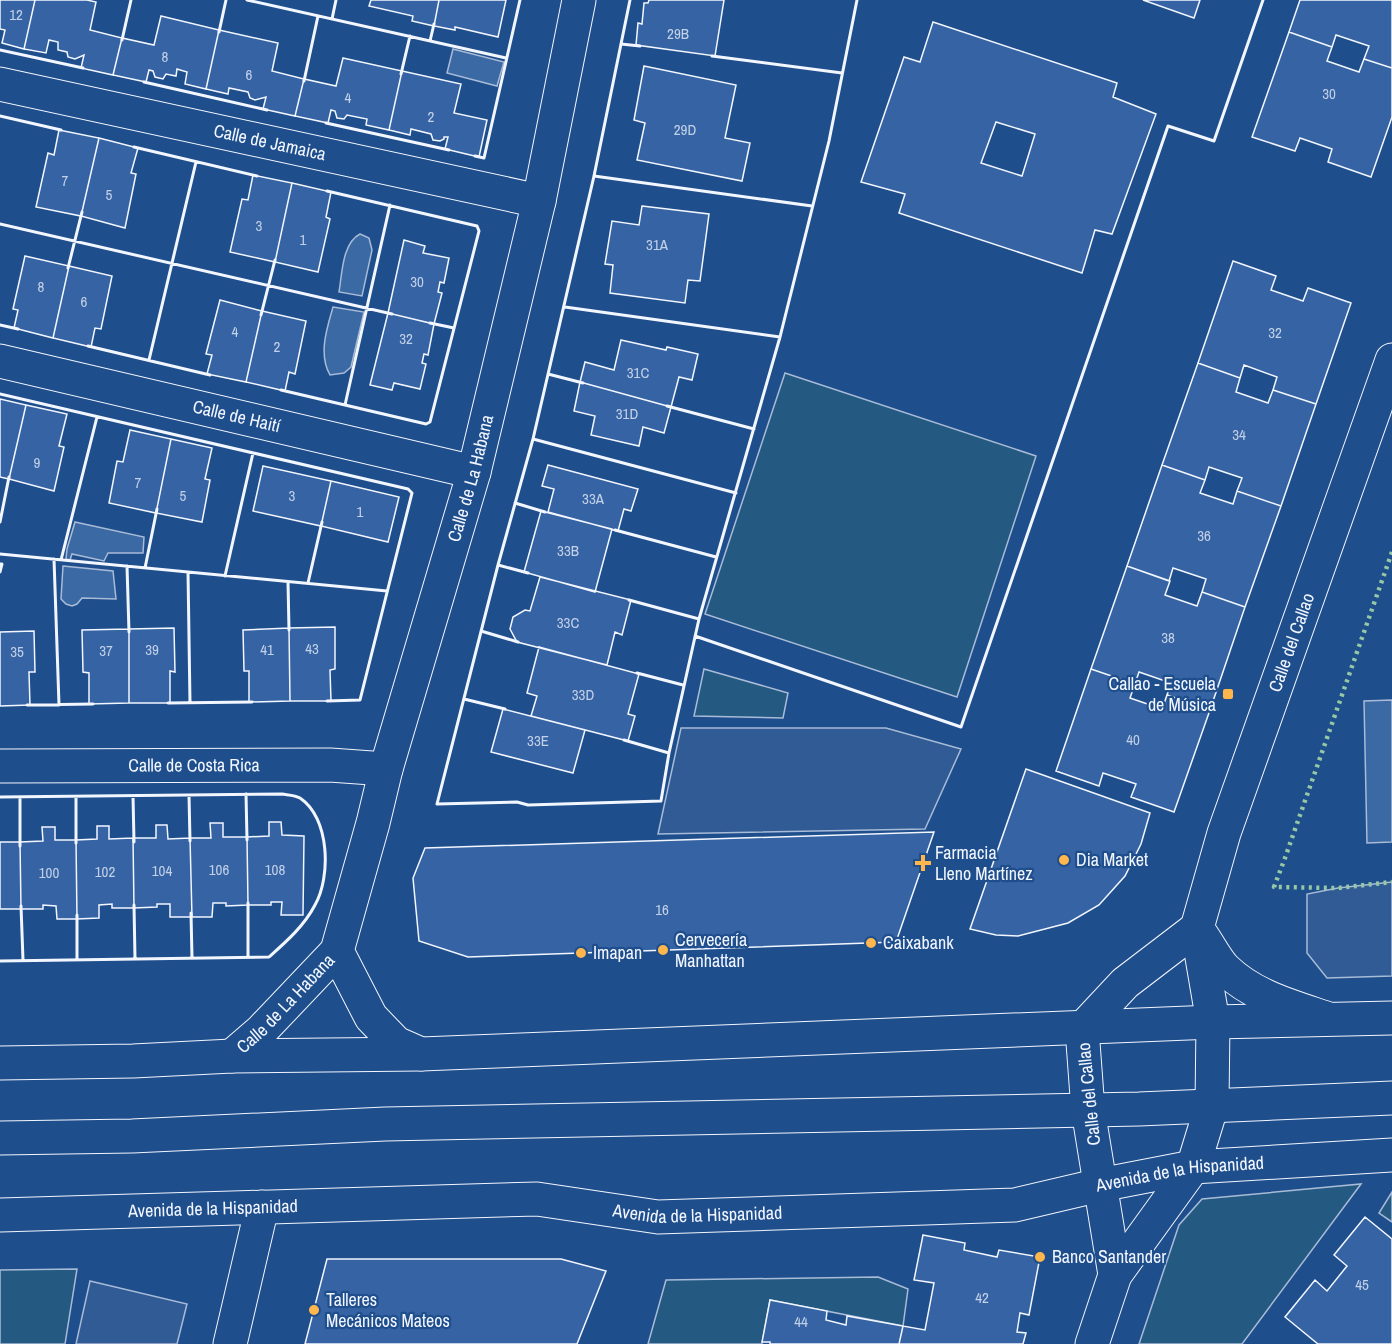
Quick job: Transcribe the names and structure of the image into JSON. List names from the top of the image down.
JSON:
{
  "streets": {
    "street": [
      "Calle de Jamaica",
      "Calle de Haití",
      "Calle de La Habana",
      "Calle del Callao",
      "Calle de Costa Rica",
      "Avenida de la Hispanidad"
    ]
  },
  "crossings": [
    ["Calle de Jamaica", "Calle de La Habana"],
    ["Calle de Haití", "Calle de La Habana"],
    ["Calle de La Habana", "Calle de Costa Rica"],
    ["Calle del Callao", "Avenida de la Hispanidad"]
  ],
  "places": {
    "transit": ["Callao - Escuela de Música"],
    "other": [
      "Dia Market",
      "Caixabank",
      "Cervecería Manhattan",
      "Imapan",
      "Banco Santander",
      "Talleres Mecánicos Mateos"
    ],
    "health": ["Farmacia Lleno Martínez"]
  },
  "house_numbers": [
    "12",
    "29B",
    "8",
    "6",
    "30",
    "4",
    "2",
    "29D",
    "7",
    "5",
    "3",
    "1",
    "31A",
    "30",
    "8",
    "6",
    "4",
    "32",
    "32",
    "2",
    "31C",
    "31D",
    "34",
    "9",
    "7",
    "5",
    "3",
    "33A",
    "1",
    "36",
    "33B",
    "33C",
    "38",
    "43",
    "39",
    "41",
    "37",
    "35",
    "33D",
    "40",
    "33E",
    "106",
    "108",
    "104",
    "102",
    "100",
    "16",
    "45",
    "42",
    "44"
  ]
}
